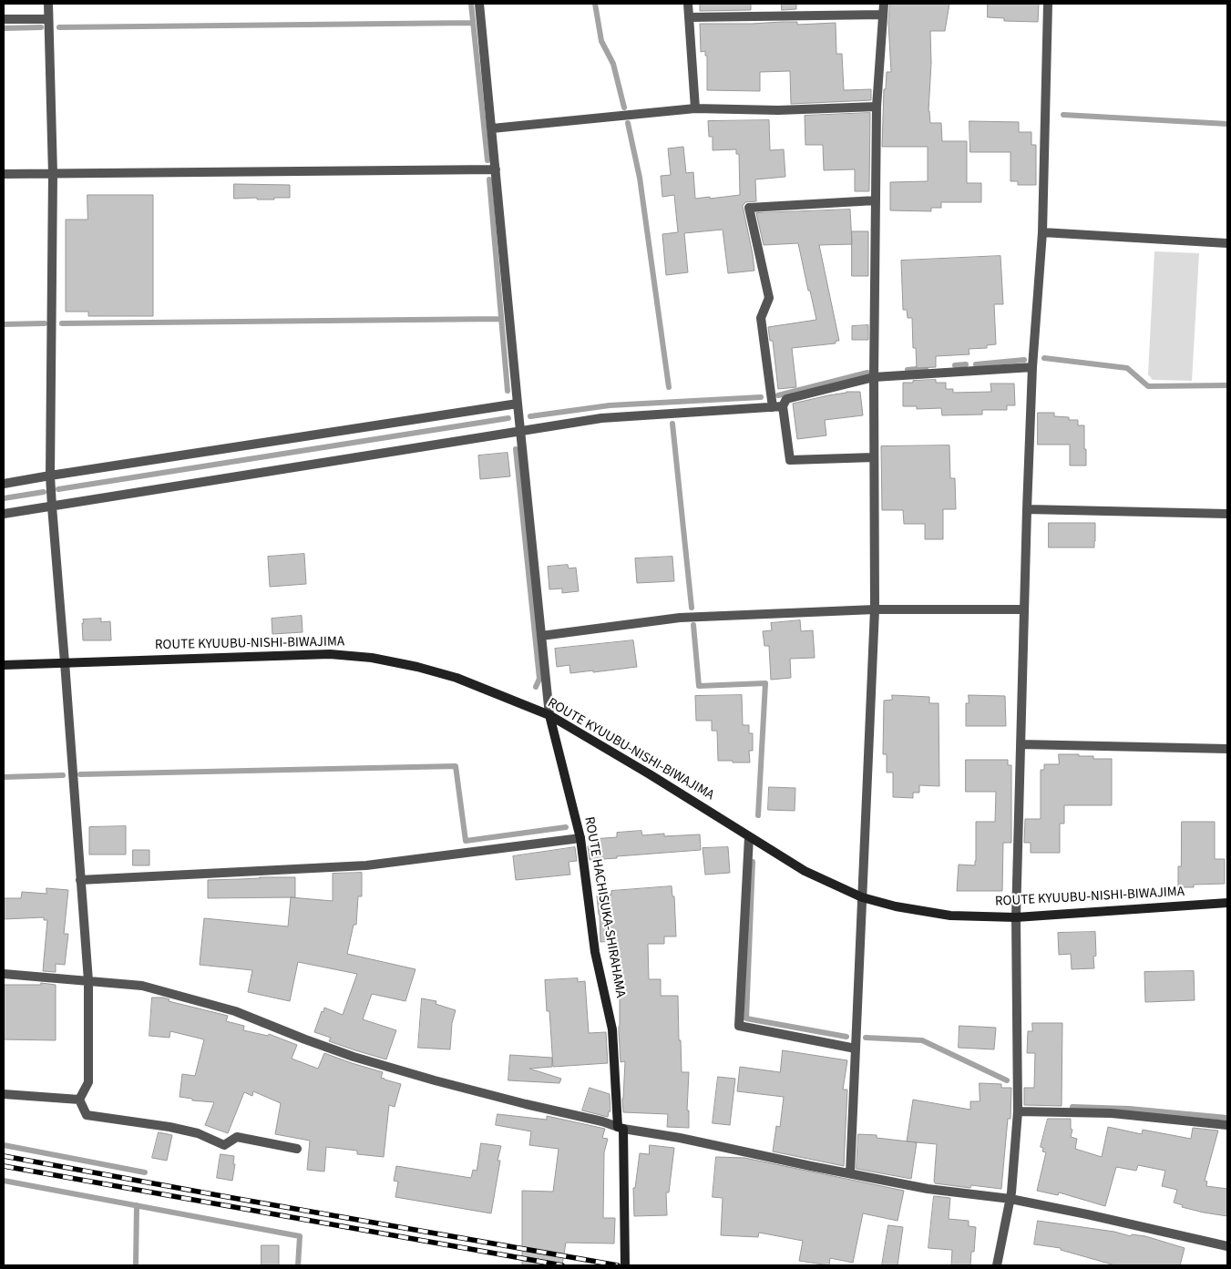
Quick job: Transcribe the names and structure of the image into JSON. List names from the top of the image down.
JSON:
{
  "streets": {
    "main road": ["ROUTE KYUUBU-NISHI-BIWAJIMA", "ROUTE HACHISUKA-SHIRAHAMA"]
  },
  "crossings": [
    ["ROUTE KYUUBU-NISHI-BIWAJIMA", "ROUTE HACHISUKA-SHIRAHAMA"]
  ]
}
